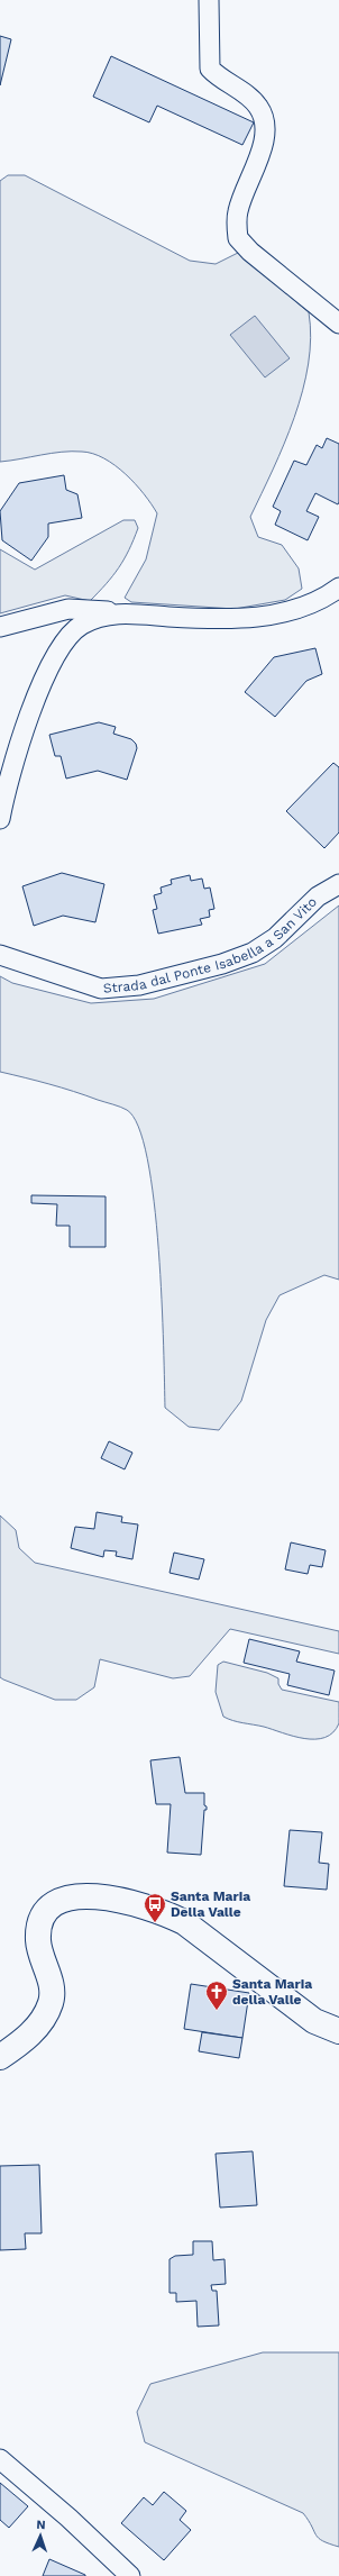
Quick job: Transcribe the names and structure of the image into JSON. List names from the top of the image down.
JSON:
{
  "streets": {
    "street": ["Strada dal Ponte Isabella a San Vito"]
  },
  "places": {
    "bus stop": ["Santa Maria Della Valle"],
    "church": ["Santa Maria della Valle"]
  },
  "north": "top"
}
